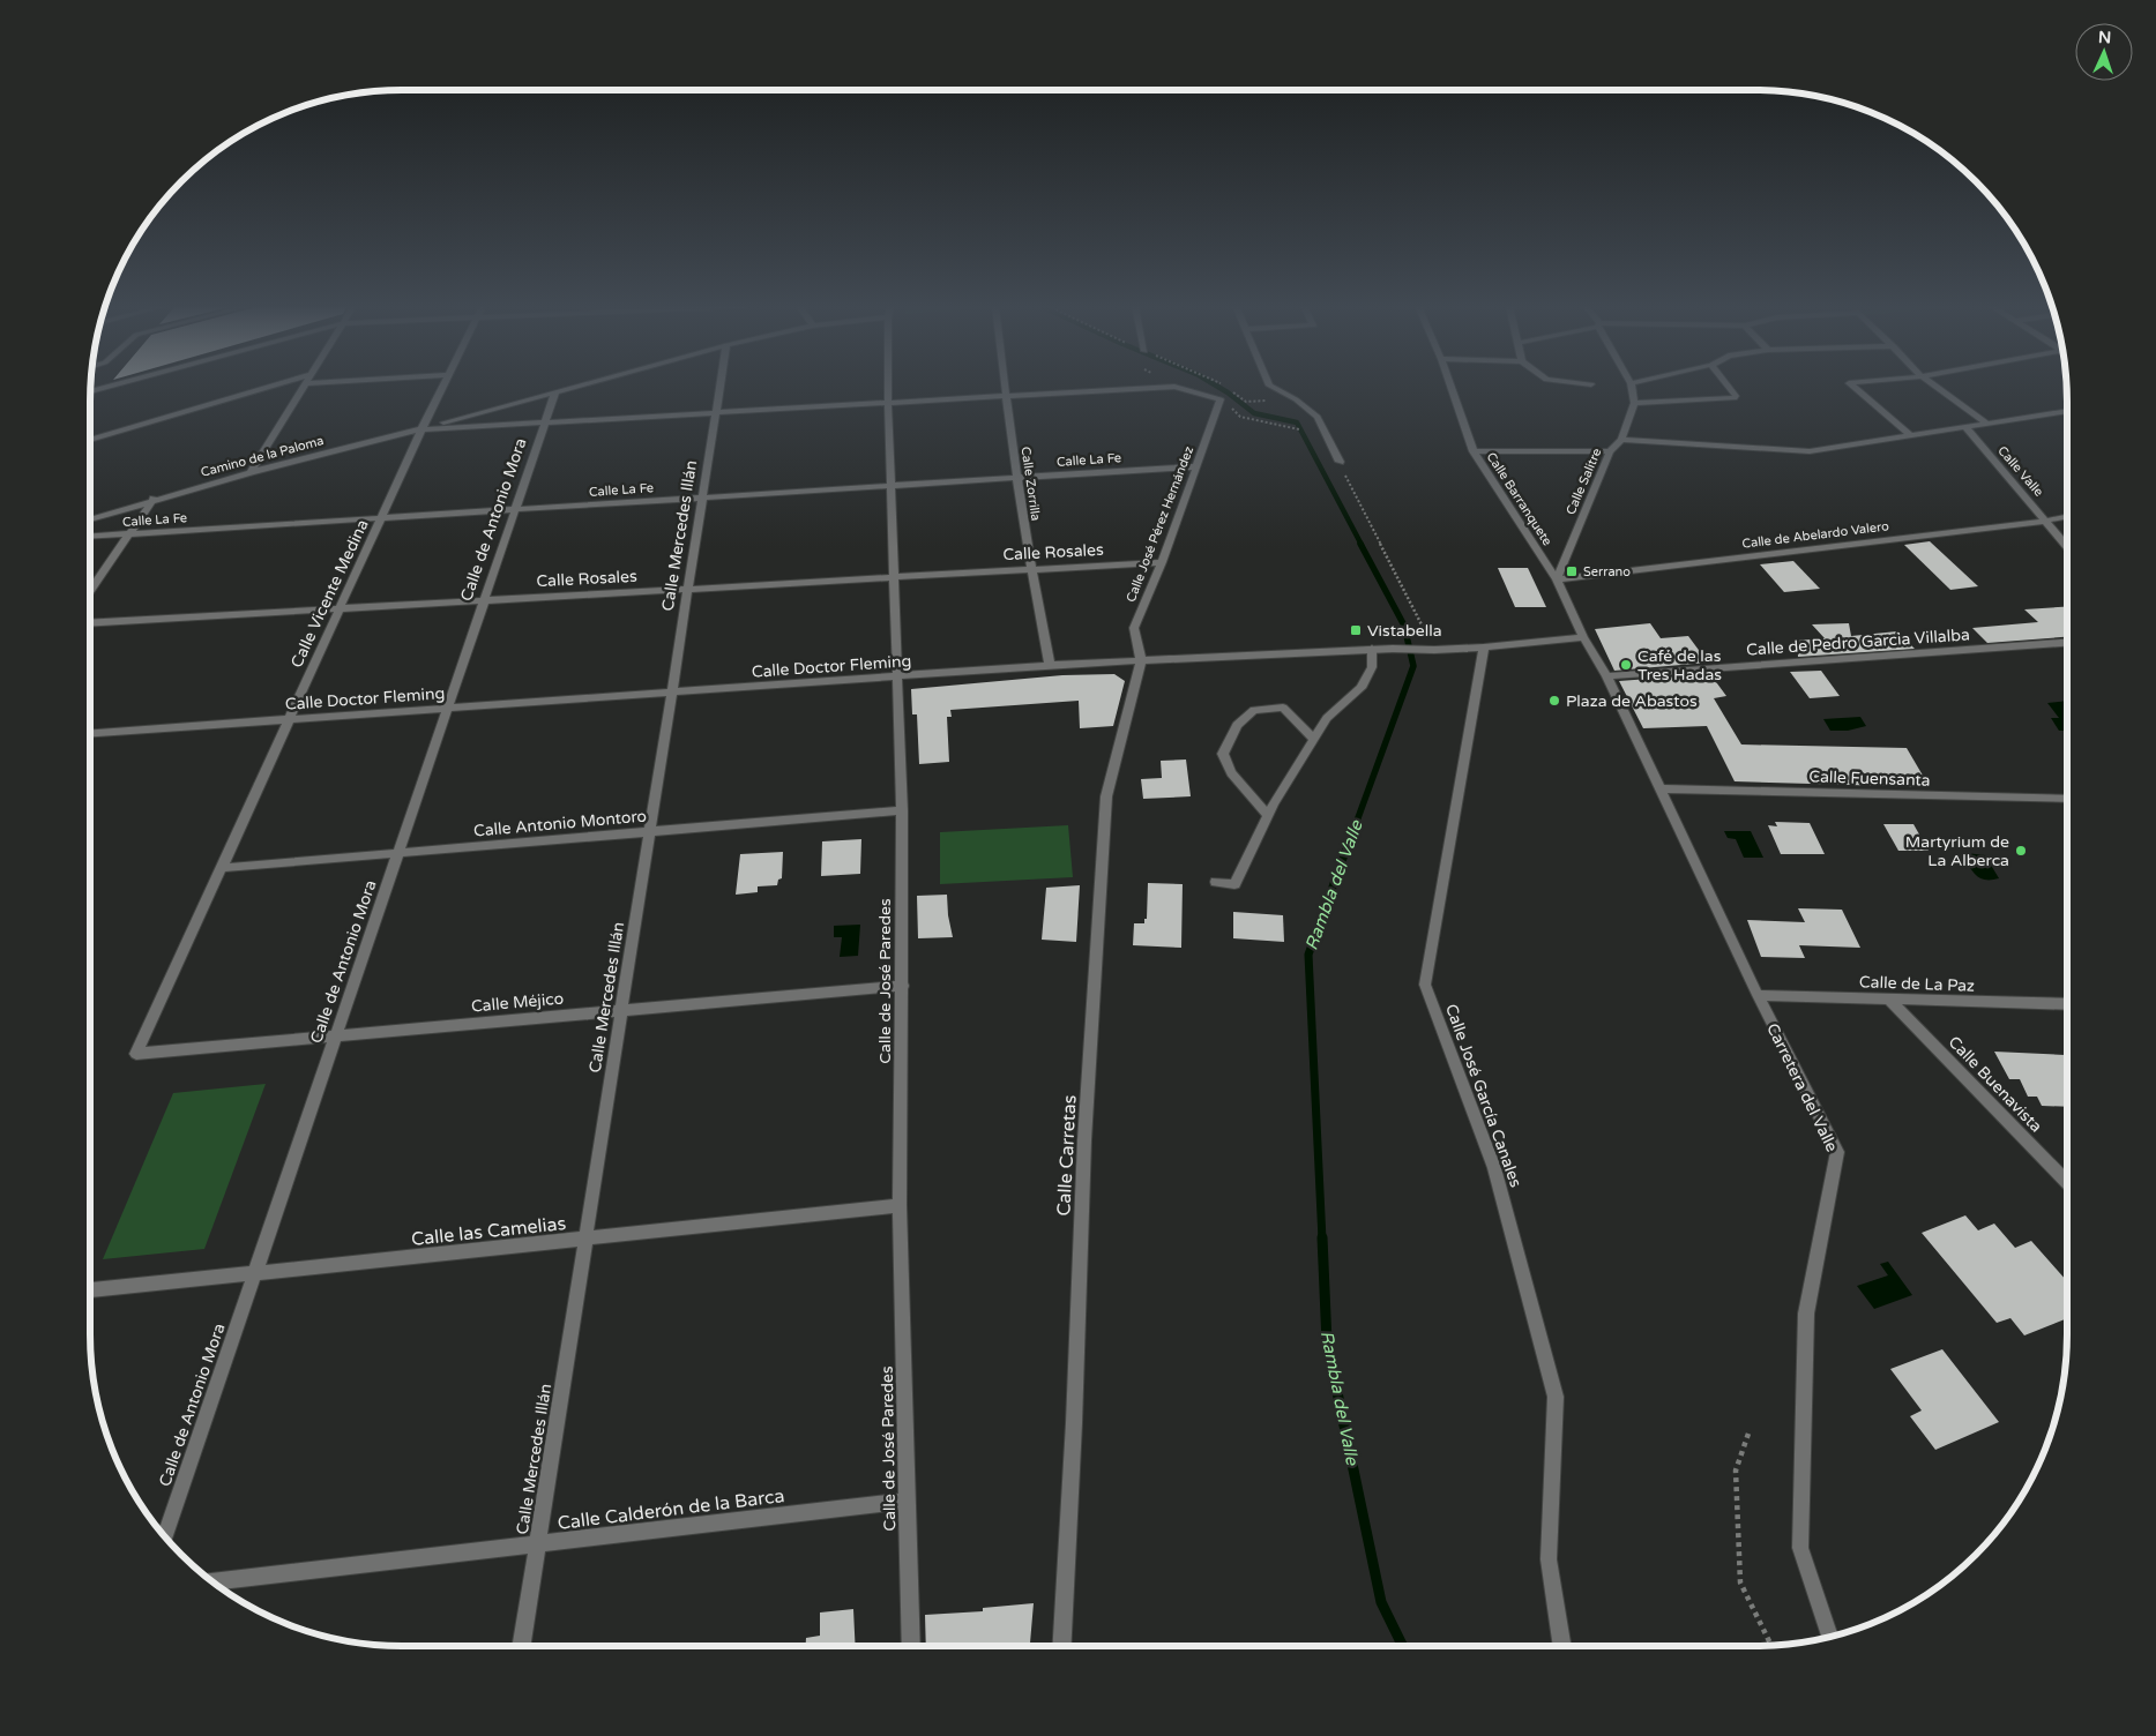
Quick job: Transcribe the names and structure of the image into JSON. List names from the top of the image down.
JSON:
{
  "streets": {
    "street": [
      "Camino de la Paloma",
      "Calle La Fe",
      "Calle Valle",
      "Calle Salitre",
      "Calle Zorrilla",
      "Calle Barranquete",
      "Calle de Antonio Mora",
      "Calle José Pérez Hernández",
      "Calle de Abelardo Valero",
      "Calle Mercedes Illán",
      "Calle Rosales",
      "Calle Vicente Medina",
      "Calle de Pedro Garcia Villalba",
      "Calle Doctor Fleming",
      "Calle Fuensanta",
      "Calle Antonio Montoro",
      "Calle de José Paredes",
      "Calle de La Paz",
      "Calle Méjico",
      "Calle Buenavista",
      "Carretera del Valle",
      "Calle José García Canales",
      "Calle Carretas",
      "Calle las Camelias",
      "Calle Calderón de la Barca"
    ]
  },
  "crossings": [
    ["Camino de la Paloma", "Calle de Antonio Mora"],
    ["Camino de la Paloma", "Calle Vicente Medina"],
    ["Calle La Fe", "Calle Zorrilla"],
    ["Calle La Fe", "Calle de Antonio Mora"],
    ["Calle La Fe", "Calle José Pérez Hernández"],
    ["Calle La Fe", "Calle Mercedes Illán"],
    ["Calle La Fe", "Calle Vicente Medina"],
    ["Calle La Fe", "Calle de José Paredes"],
    ["Calle Valle", "Calle de Abelardo Valero"],
    ["Calle Salitre", "Calle Barranquete"],
    ["Calle Salitre", "Calle de Abelardo Valero"],
    ["Calle Zorrilla", "Calle Rosales"],
    ["Calle Zorrilla", "Calle Doctor Fleming"],
    ["Calle Barranquete", "Calle de Abelardo Valero"],
    ["Calle Barranquete", "Calle Doctor Fleming"],
    ["Calle Barranquete", "Carretera del Valle"],
    ["Calle de Antonio Mora", "Calle Rosales"],
    ["Calle de Antonio Mora", "Calle Doctor Fleming"],
    ["Calle de Antonio Mora", "Calle Antonio Montoro"],
    ["Calle de Antonio Mora", "Calle Méjico"],
    ["Calle de Antonio Mora", "Calle las Camelias"],
    ["Calle José Pérez Hernández", "Calle Rosales"],
    ["Calle José Pérez Hernández", "Calle Doctor Fleming"],
    ["Calle José Pérez Hernández", "Calle Carretas"],
    ["Calle Mercedes Illán", "Calle Rosales"],
    ["Calle Mercedes Illán", "Calle Doctor Fleming"],
    ["Calle Mercedes Illán", "Calle Antonio Montoro"],
    ["Calle Mercedes Illán", "Calle Méjico"],
    ["Calle Mercedes Illán", "Calle las Camelias"],
    ["Calle Mercedes Illán", "Calle Calderón de la Barca"],
    ["Calle Rosales", "Calle Vicente Medina"],
    ["Calle Rosales", "Calle de José Paredes"],
    ["Calle Vicente Medina", "Calle Doctor Fleming"],
    ["Calle Vicente Medina", "Calle Antonio Montoro"],
    ["Calle Vicente Medina", "Calle Méjico"],
    ["Calle de Pedro Garcia Villalba", "Carretera del Valle"],
    ["Calle Doctor Fleming", "Calle de José Paredes"],
    ["Calle Doctor Fleming", "Carretera del Valle"],
    ["Calle Doctor Fleming", "Calle José García Canales"],
    ["Calle Doctor Fleming", "Calle Carretas"],
    ["Calle Fuensanta", "Carretera del Valle"],
    ["Calle Antonio Montoro", "Calle de José Paredes"],
    ["Calle de José Paredes", "Calle Méjico"],
    ["Calle de José Paredes", "Calle las Camelias"],
    ["Calle de José Paredes", "Calle Calderón de la Barca"],
    ["Calle de La Paz", "Calle Buenavista"],
    ["Calle de La Paz", "Carretera del Valle"]
  ],
  "water": ["Rambla del Valle"],
  "places": {
    "transit": ["Serrano", "Vistabella"],
    "other": ["Café de las Tres Hadas", "Plaza de Abastos", "Martyrium de La Alberca"]
  },
  "north": "top"
}
